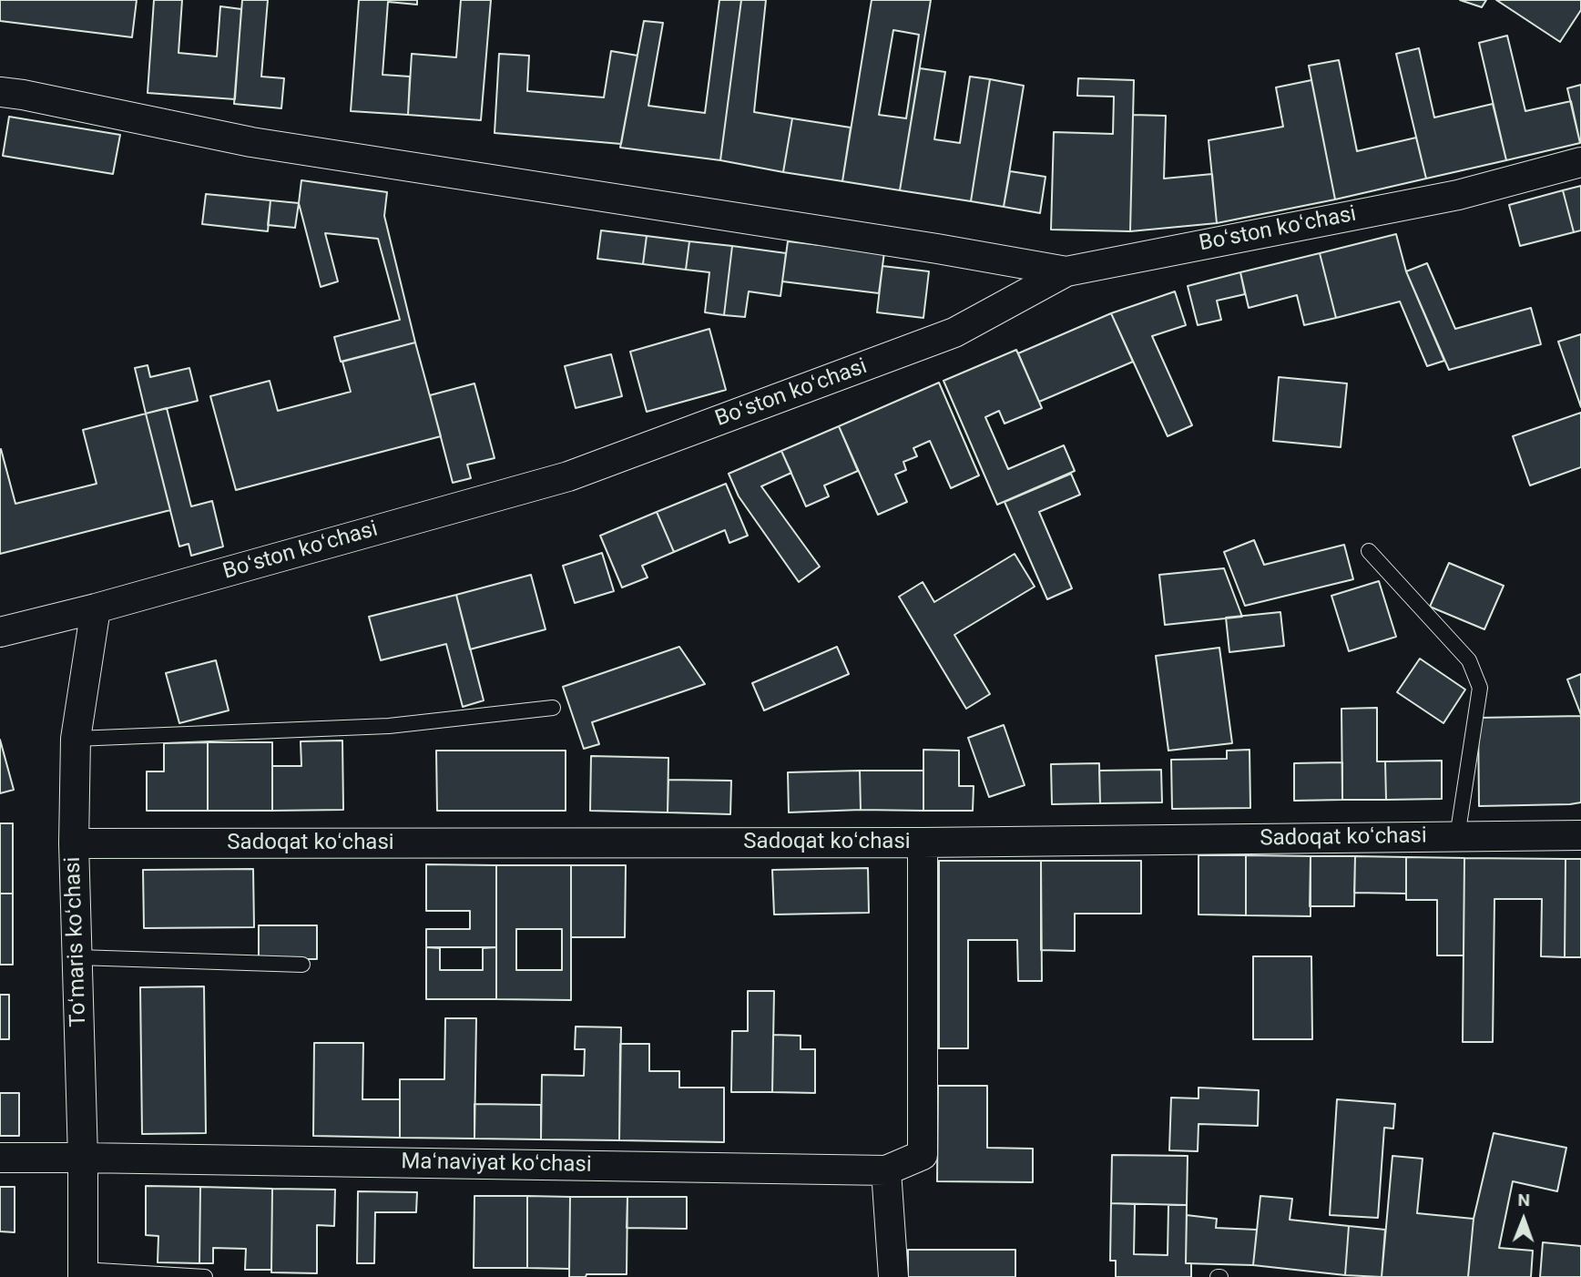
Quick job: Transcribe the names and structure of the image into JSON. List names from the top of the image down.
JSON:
{
  "streets": {
    "street": [
      "Boʻston koʻchasi",
      "Sadoqat koʻchasi",
      "Toʻmaris koʻchasi",
      "Maʻnaviyat koʻchasi"
    ]
  },
  "crossings": [
    ["Boʻston koʻchasi", "Toʻmaris koʻchasi"],
    ["Sadoqat koʻchasi", "Toʻmaris koʻchasi"],
    ["Toʻmaris koʻchasi", "Maʻnaviyat koʻchasi"]
  ],
  "north": "top"
}
